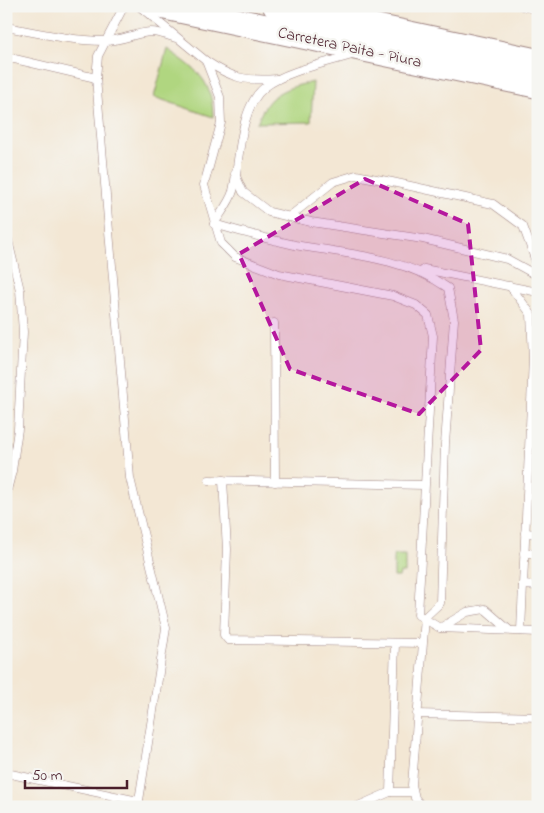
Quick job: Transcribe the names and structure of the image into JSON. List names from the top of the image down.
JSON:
{
  "streets": {
    "highway": ["Carretera Paita - Piura"]
  },
  "scale_bar": "50 m"
}
